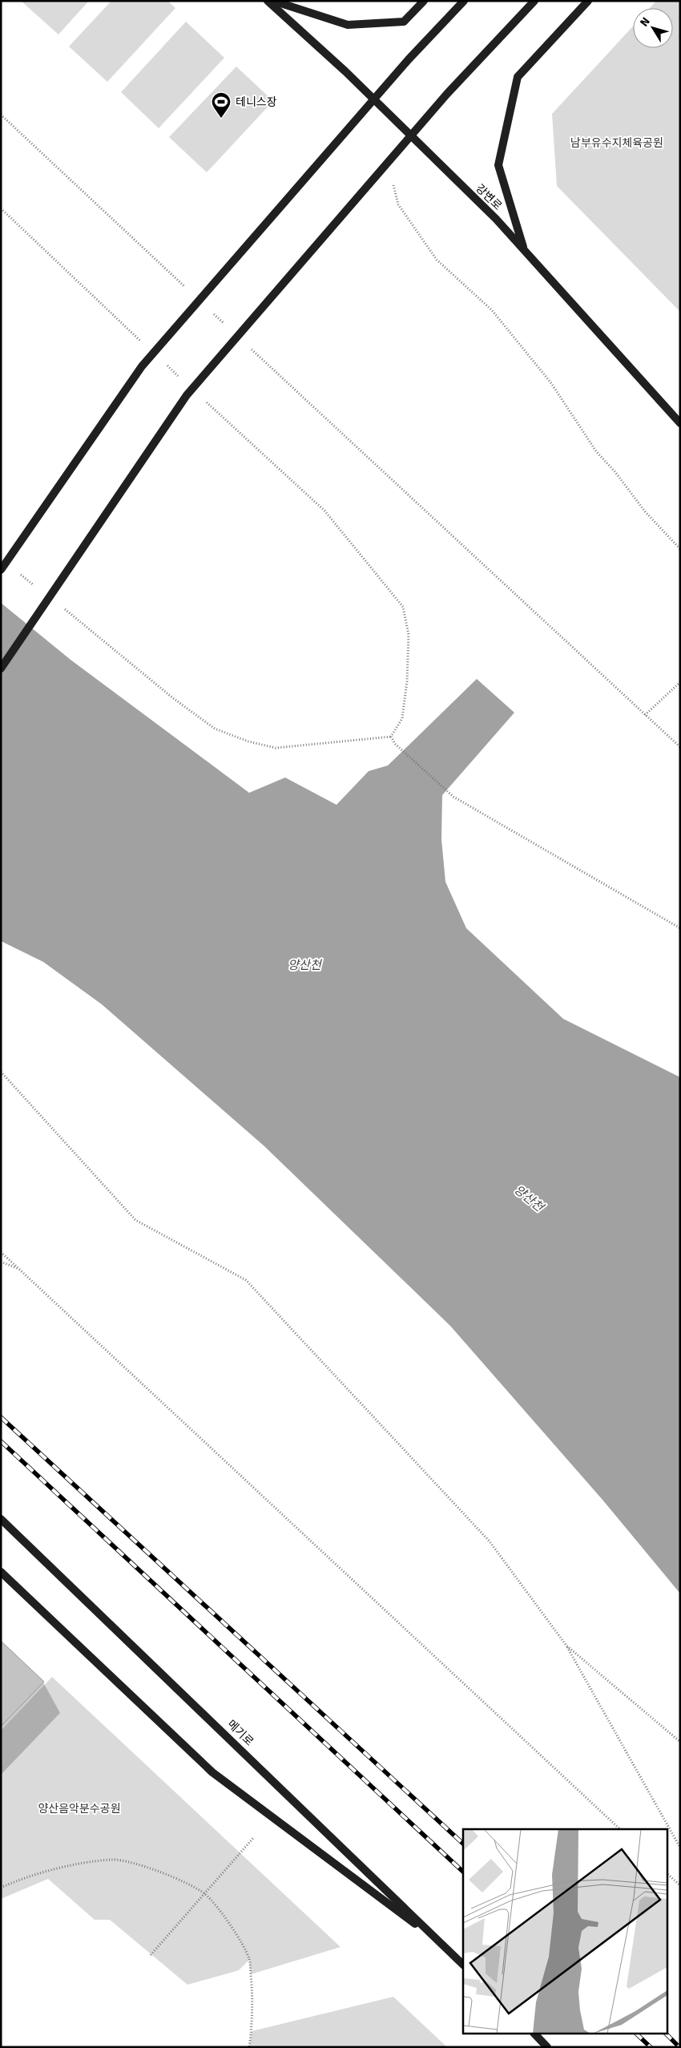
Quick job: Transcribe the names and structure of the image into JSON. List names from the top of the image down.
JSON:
{
  "streets": {
    "street": ["강변로", "메기로"]
  },
  "water": ["양산천"],
  "parks": ["남부유수지체육공원", "양산음악분수공원"],
  "places": {
    "sports": ["테니스장"]
  },
  "north": "top left"
}
